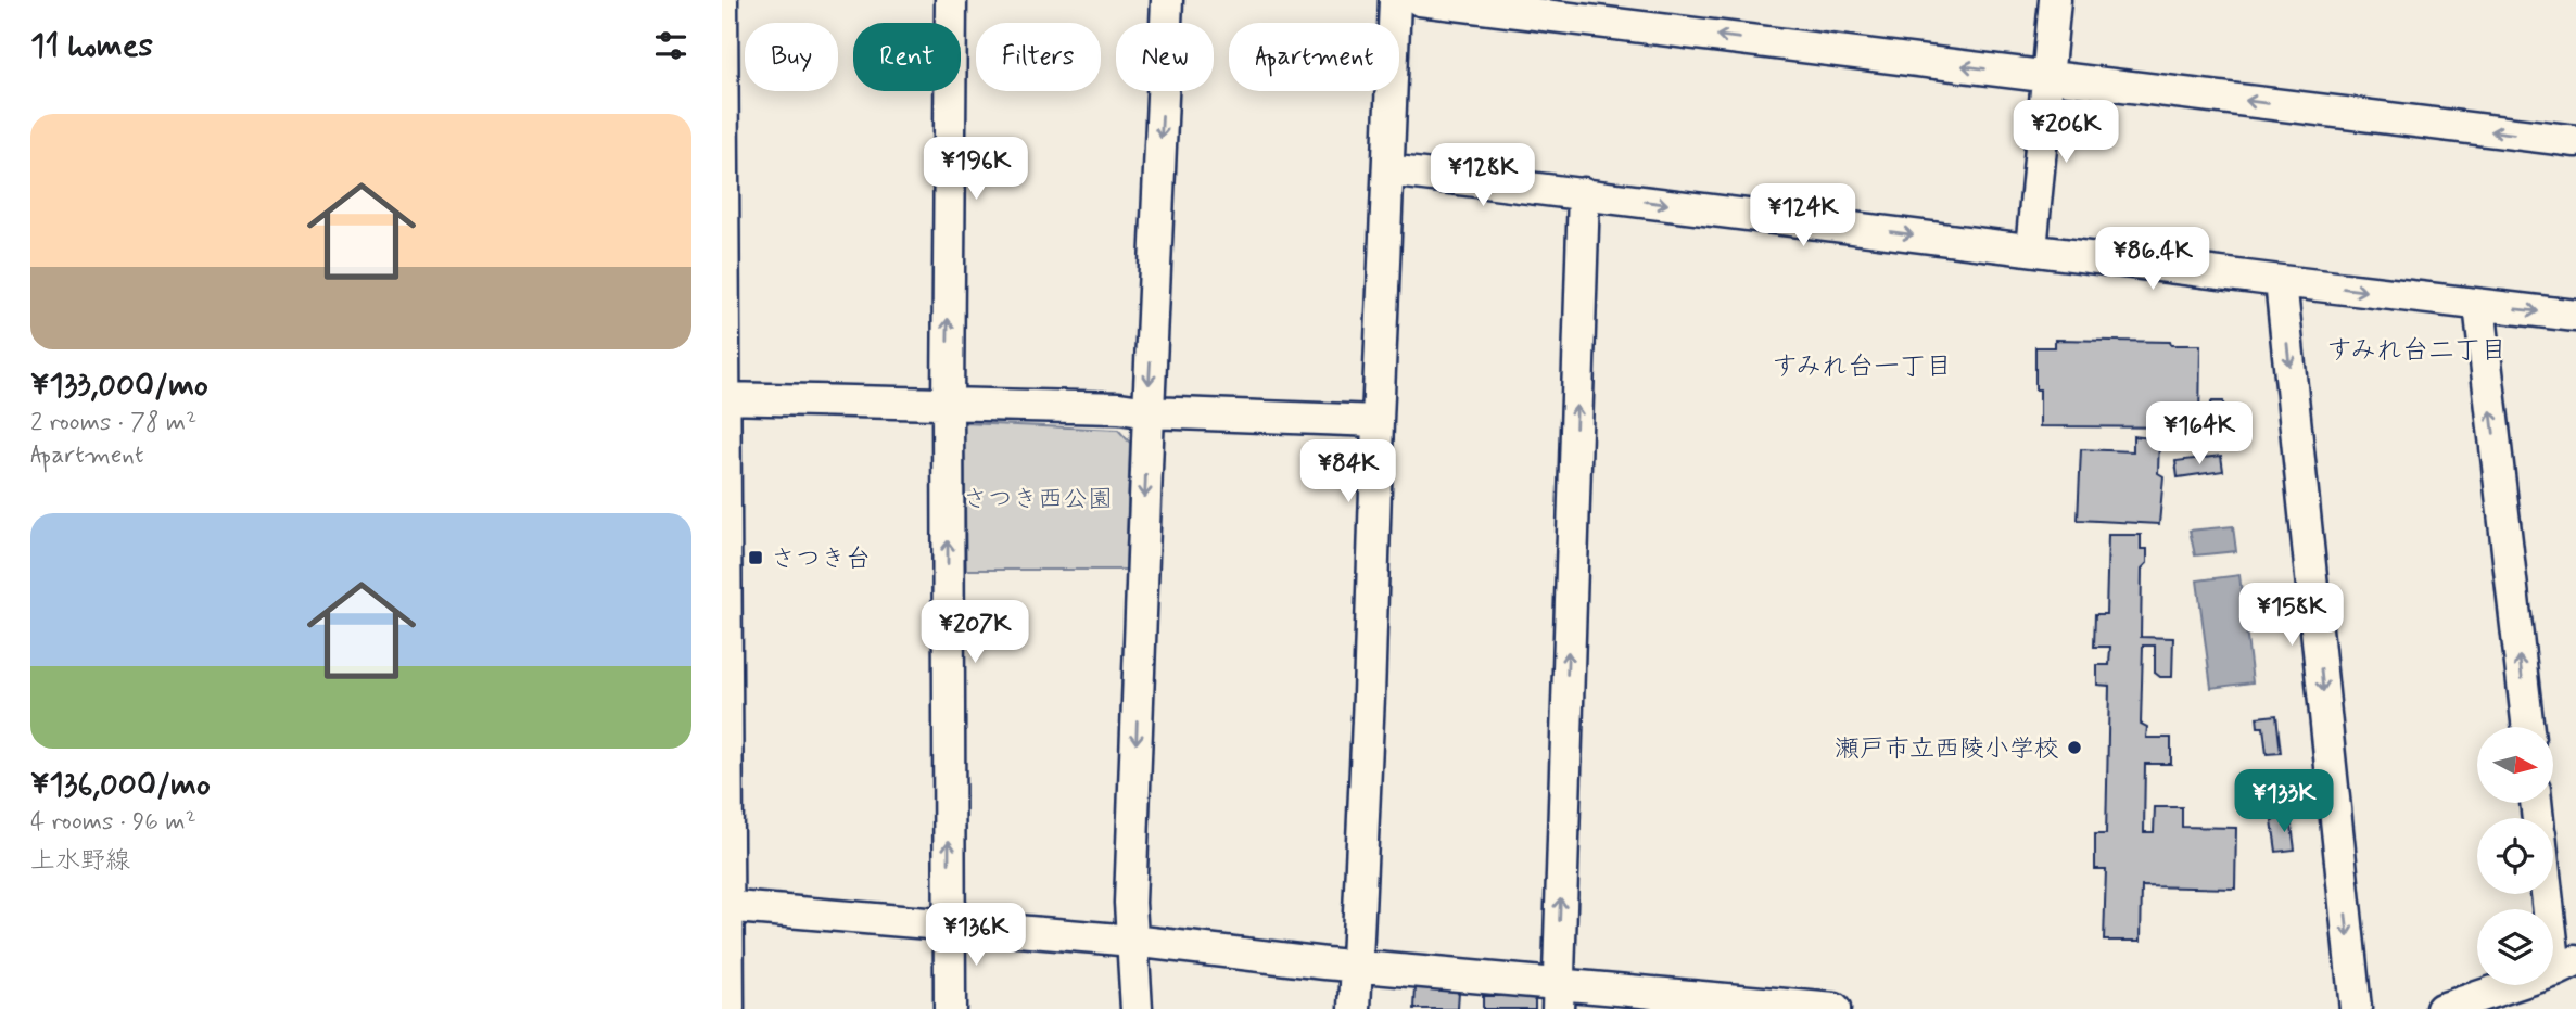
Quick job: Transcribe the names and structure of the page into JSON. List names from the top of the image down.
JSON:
{
  "districts": ["すみれ台二丁目", "すみれ台一丁目"],
  "parks": ["さつき西公園"],
  "places": {
    "transit": ["さつき台"],
    "other": ["瀬戸市立西陵小学校"]
  },
  "north": "right",
  "page": {
    "heading": "11 homes",
    "chip": [
      "Buy",
      "Rent",
      "Filters",
      "New",
      "Apartment"
    ],
    "list": [
      {
        "name": "¥133,000/mo",
        "note": "2 rooms · 78 m² · Apartment"
      },
      {
        "name": "¥136,000/mo",
        "note": "4 rooms · 96 m² · 上水野線"
      }
    ],
    "price": [
      "¥206K",
      "¥196K",
      "¥128K",
      "¥124K",
      "¥86.4K",
      "¥164K",
      "¥84K",
      "¥158K",
      "¥207K",
      "¥133K",
      "¥136K"
    ]
  }
}
